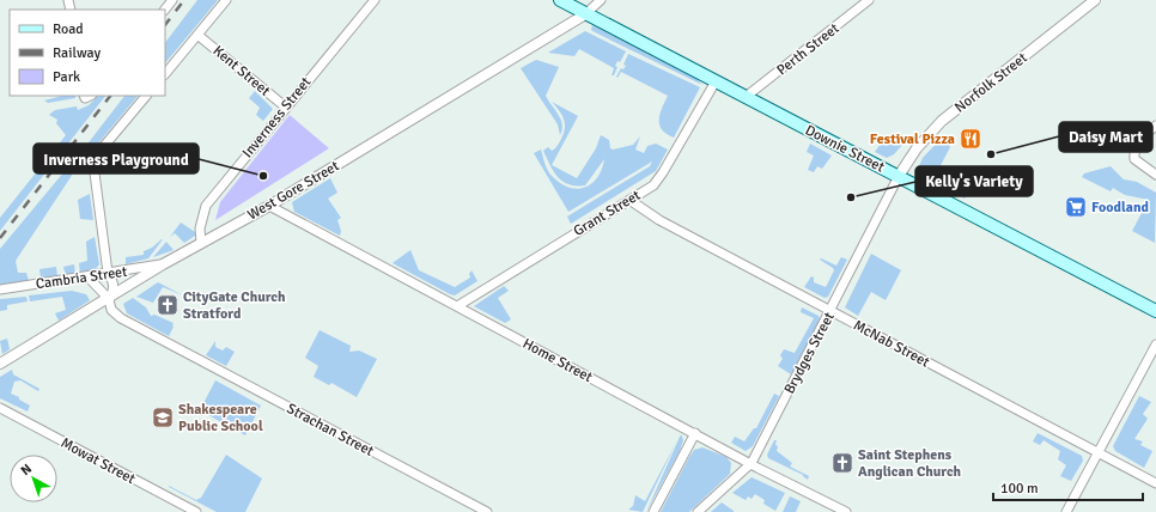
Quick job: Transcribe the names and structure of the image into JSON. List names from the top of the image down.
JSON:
{
  "streets": {
    "main road": ["Downie Street"],
    "street": [
      "Perth Street",
      "Kent Street",
      "Norfolk Street",
      "Inverness Street",
      "West Gore Street",
      "Grant Street",
      "Cambria Street",
      "McNab Street",
      "Brydges Street",
      "Home Street",
      "Strachan Street",
      "Mowat Street"
    ]
  },
  "crossings": [
    ["Perth Street", "Downie Street"],
    ["Kent Street", "Inverness Street"],
    ["Norfolk Street", "Downie Street"],
    ["Norfolk Street", "Brydges Street"],
    ["Inverness Street", "West Gore Street"],
    ["Downie Street", "West Gore Street"],
    ["Downie Street", "Grant Street"],
    ["Downie Street", "Brydges Street"],
    ["West Gore Street", "Cambria Street"],
    ["West Gore Street", "Home Street"],
    ["West Gore Street", "Strachan Street"],
    ["Grant Street", "McNab Street"],
    ["Grant Street", "Home Street"],
    ["Cambria Street", "Strachan Street"],
    ["McNab Street", "Brydges Street"],
    ["Brydges Street", "Home Street"]
  ],
  "places": {
    "restaurant": ["Festival Pizza"],
    "other": ["Daisy Mart", "Inverness Playground", "Kelly's Variety"],
    "supermarket": ["Foodland"],
    "church": ["CityGate Church Stratford", "Saint Stephens Anglican Church"],
    "school or university": ["Shakespeare Public School"]
  },
  "legend": ["Road", "Railway", "Park"],
  "scale_bar": "100 m",
  "north": "top left"
}
